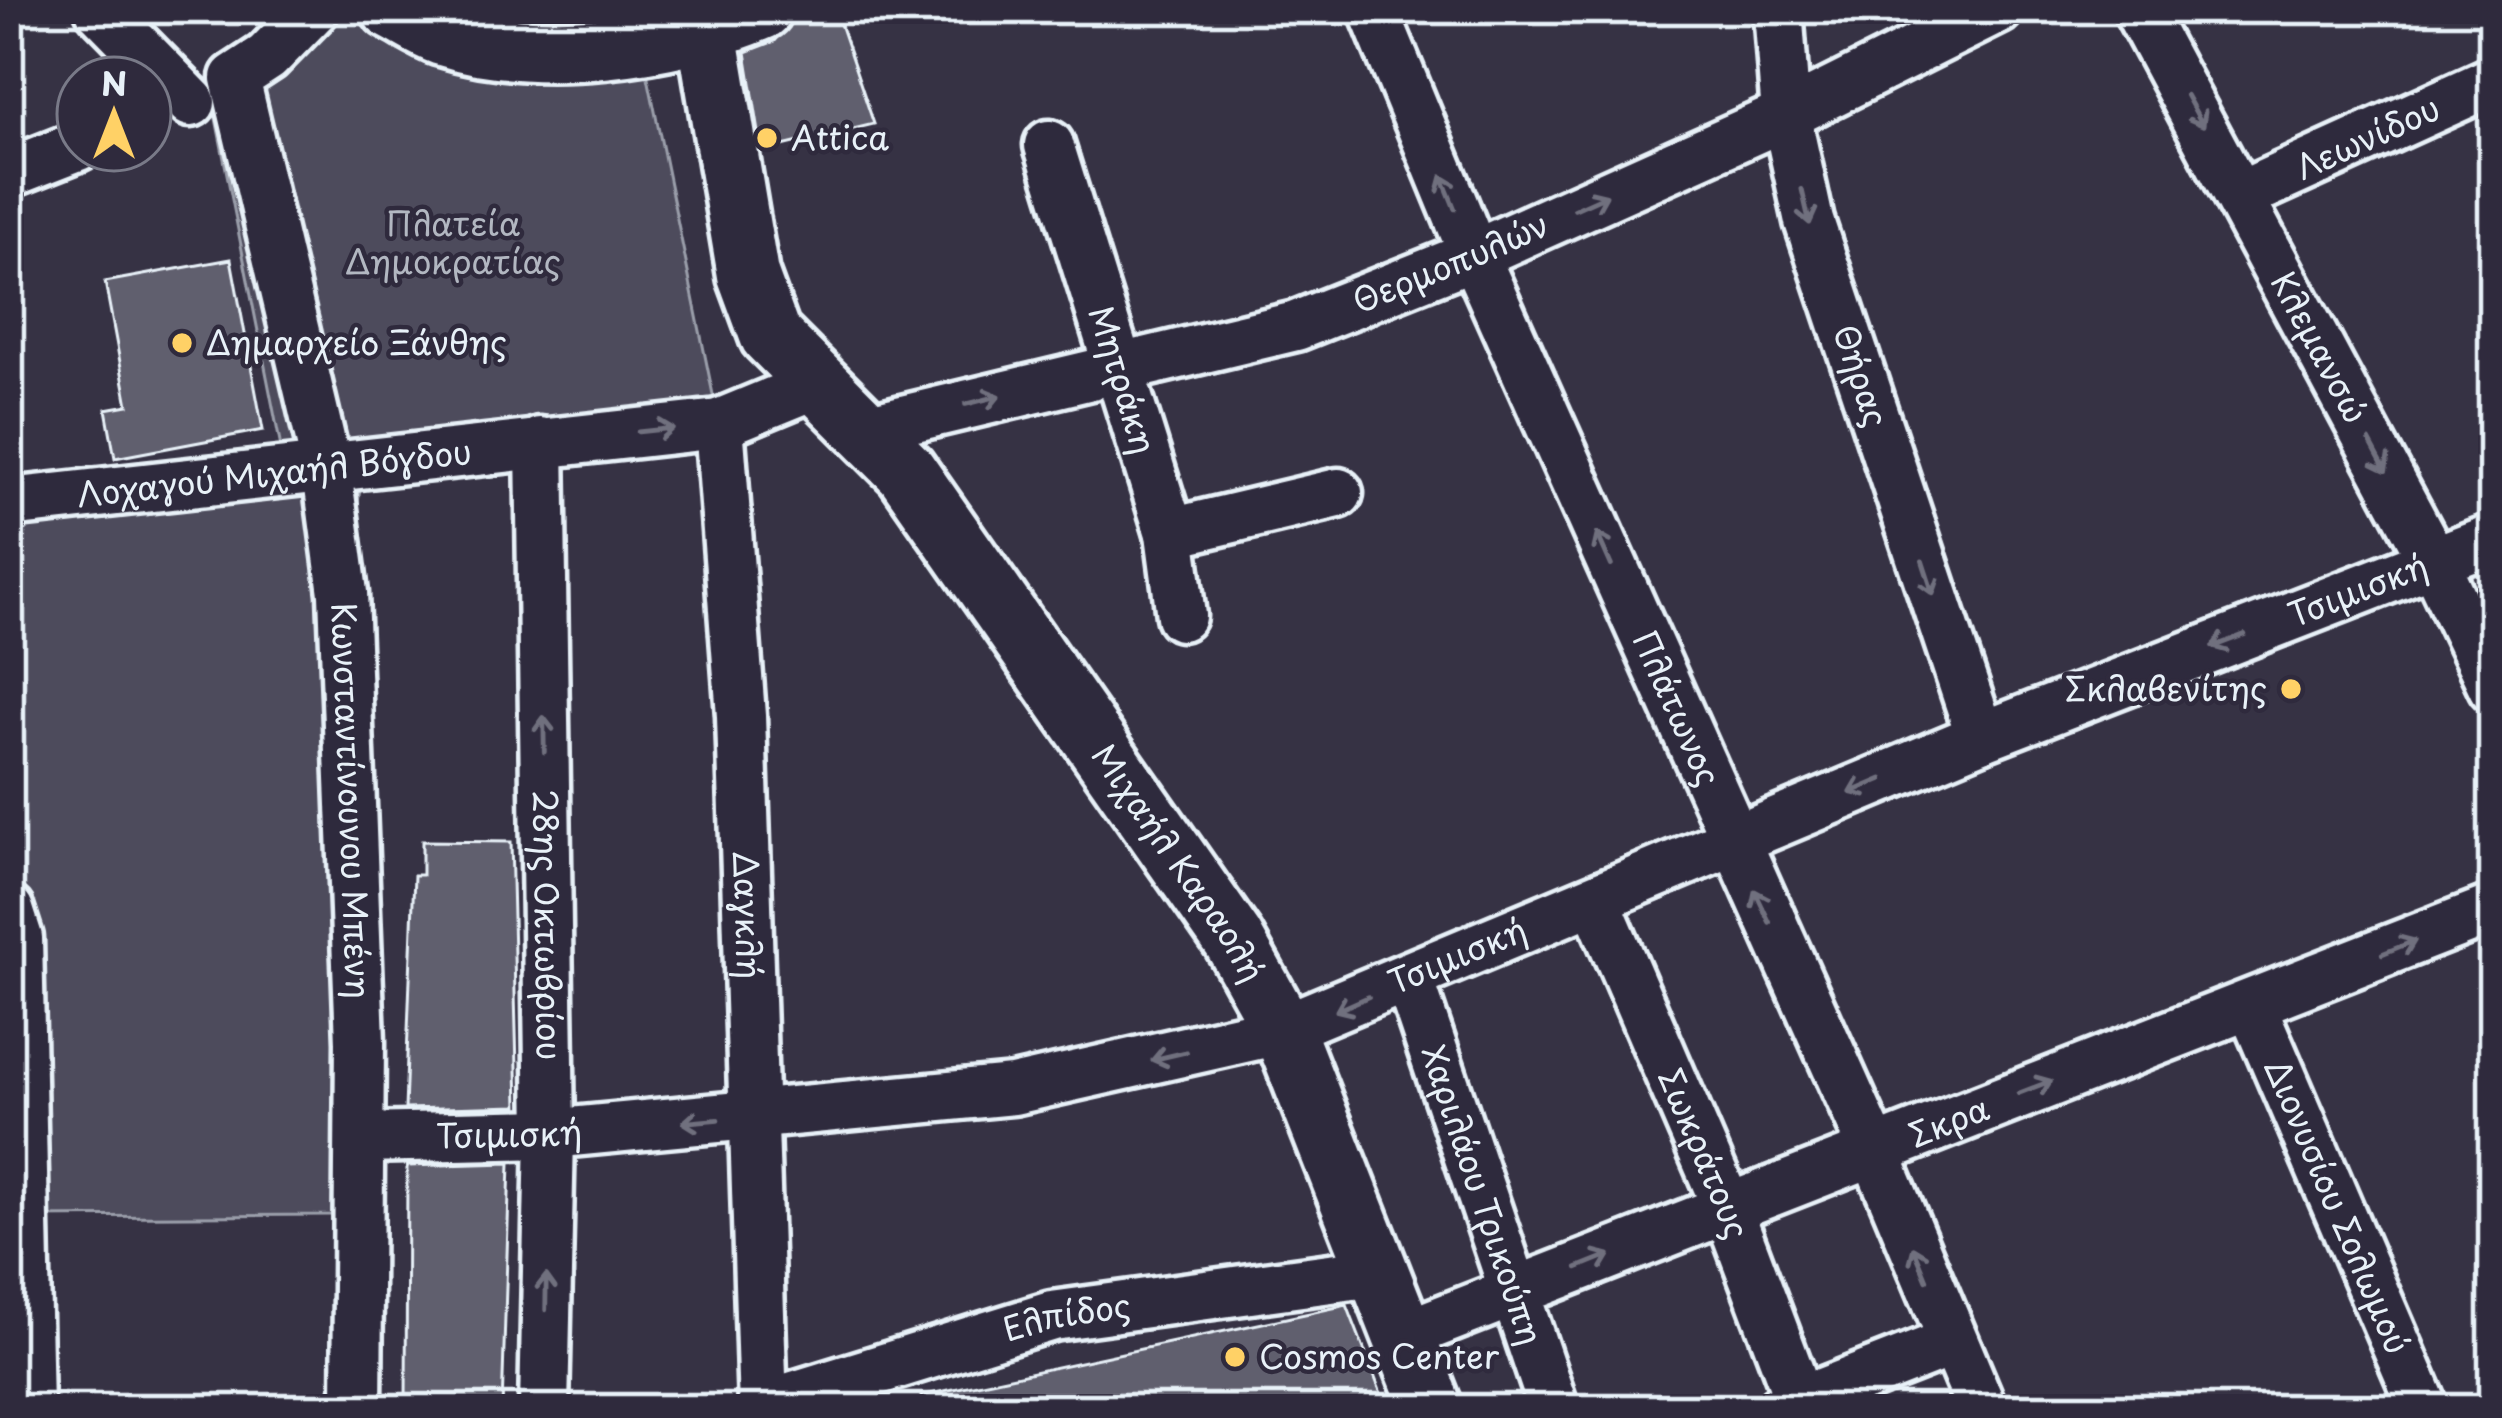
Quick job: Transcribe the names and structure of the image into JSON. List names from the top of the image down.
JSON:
{
  "streets": {
    "main road": ["Μιχαήλ Καραολή"],
    "street": [
      "Λεωνίδου",
      "Θερμοπυλών",
      "Κλεμανσώ",
      "Θήρας",
      "Μητράκη",
      "Λοχαγού Μιχαήλ Βόγδου",
      "Τσιμισκή",
      "Πλάτωνος",
      "Κωνσταντίνουνου Μπένη",
      "Δαγκλή",
      "28ης Οκτωβρίου",
      "Σκρα",
      "Σωκράτους",
      "Χαριλάου Τρικούπη",
      "Διονυσίου Σολωμού",
      "Ελπίδος"
    ]
  },
  "crossings": [
    ["Λεωνίδου", "Κλεμανσώ"],
    ["Θερμοπυλών", "Θήρας"],
    ["Θερμοπυλών", "Μητράκη"],
    ["Θερμοπυλών", "Πλάτωνος"],
    ["Θερμοπυλών", "Μιχαήλ Καραολή"],
    ["Κλεμανσώ", "Τσιμισκή"],
    ["Θήρας", "Τσιμισκή"],
    ["Λοχαγού Μιχαήλ Βόγδου", "Κωνσταντίνουνου Μπένη"],
    ["Λοχαγού Μιχαήλ Βόγδου", "Μιχαήλ Καραολή"],
    ["Λοχαγού Μιχαήλ Βόγδου", "Δαγκλή"],
    ["Λοχαγού Μιχαήλ Βόγδου", "28ης Οκτωβρίου"],
    ["Τσιμισκή", "Πλάτωνος"],
    ["Τσιμισκή", "Κωνσταντίνουνου Μπένη"],
    ["Τσιμισκή", "Μιχαήλ Καραολή"],
    ["Τσιμισκή", "Δαγκλή"],
    ["Τσιμισκή", "28ης Οκτωβρίου"],
    ["Τσιμισκή", "Σωκράτους"],
    ["Τσιμισκή", "Χαριλάου Τρικούπη"],
    ["Πλάτωνος", "Σκρα"],
    ["Μιχαήλ Καραολή", "Σκρα"],
    ["Μιχαήλ Καραολή", "Ελπίδος"],
    ["Δαγκλή", "Ελπίδος"],
    ["Σκρα", "Σωκράτους"],
    ["Σκρα", "Χαριλάου Τρικούπη"],
    ["Σκρα", "Διονυσίου Σολωμού"]
  ],
  "one_way": [
    "Θερμοπυλών",
    "Κλεμανσώ",
    "Θήρας",
    "Τσιμισκή",
    "Πλάτωνος",
    "28ης Οκτωβρίου",
    "Σκρα"
  ],
  "parks": ["Πλατεία Δημοκρατίας"],
  "places": [
    "Attica",
    "Δημαρχείο Ξάνθης",
    "Σκλαβενίτης",
    "Cosmos Center"
  ],
  "north": "top"
}
